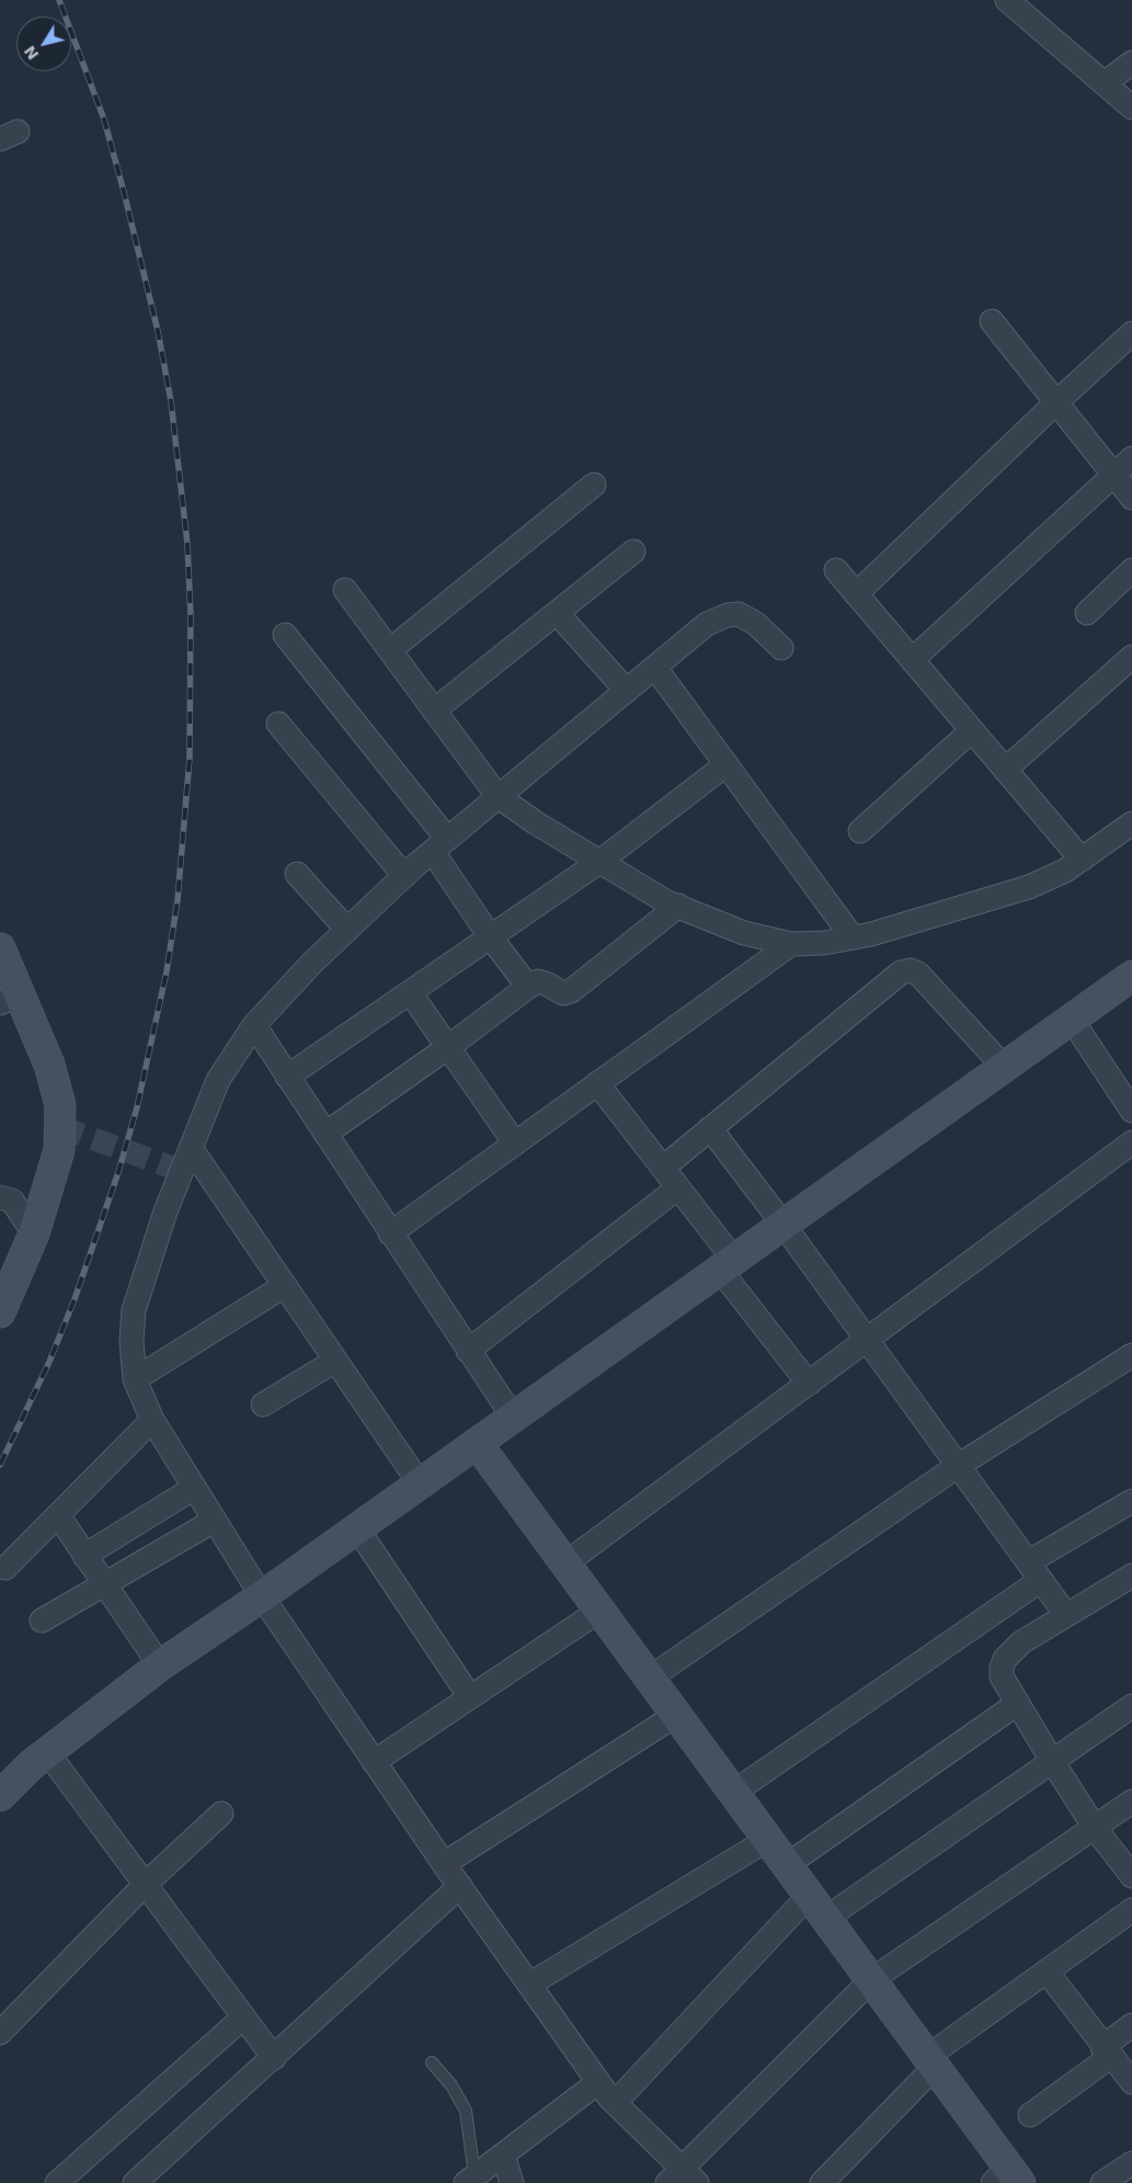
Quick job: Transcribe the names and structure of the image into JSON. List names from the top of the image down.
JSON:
{
  "north": "bottom left"
}
